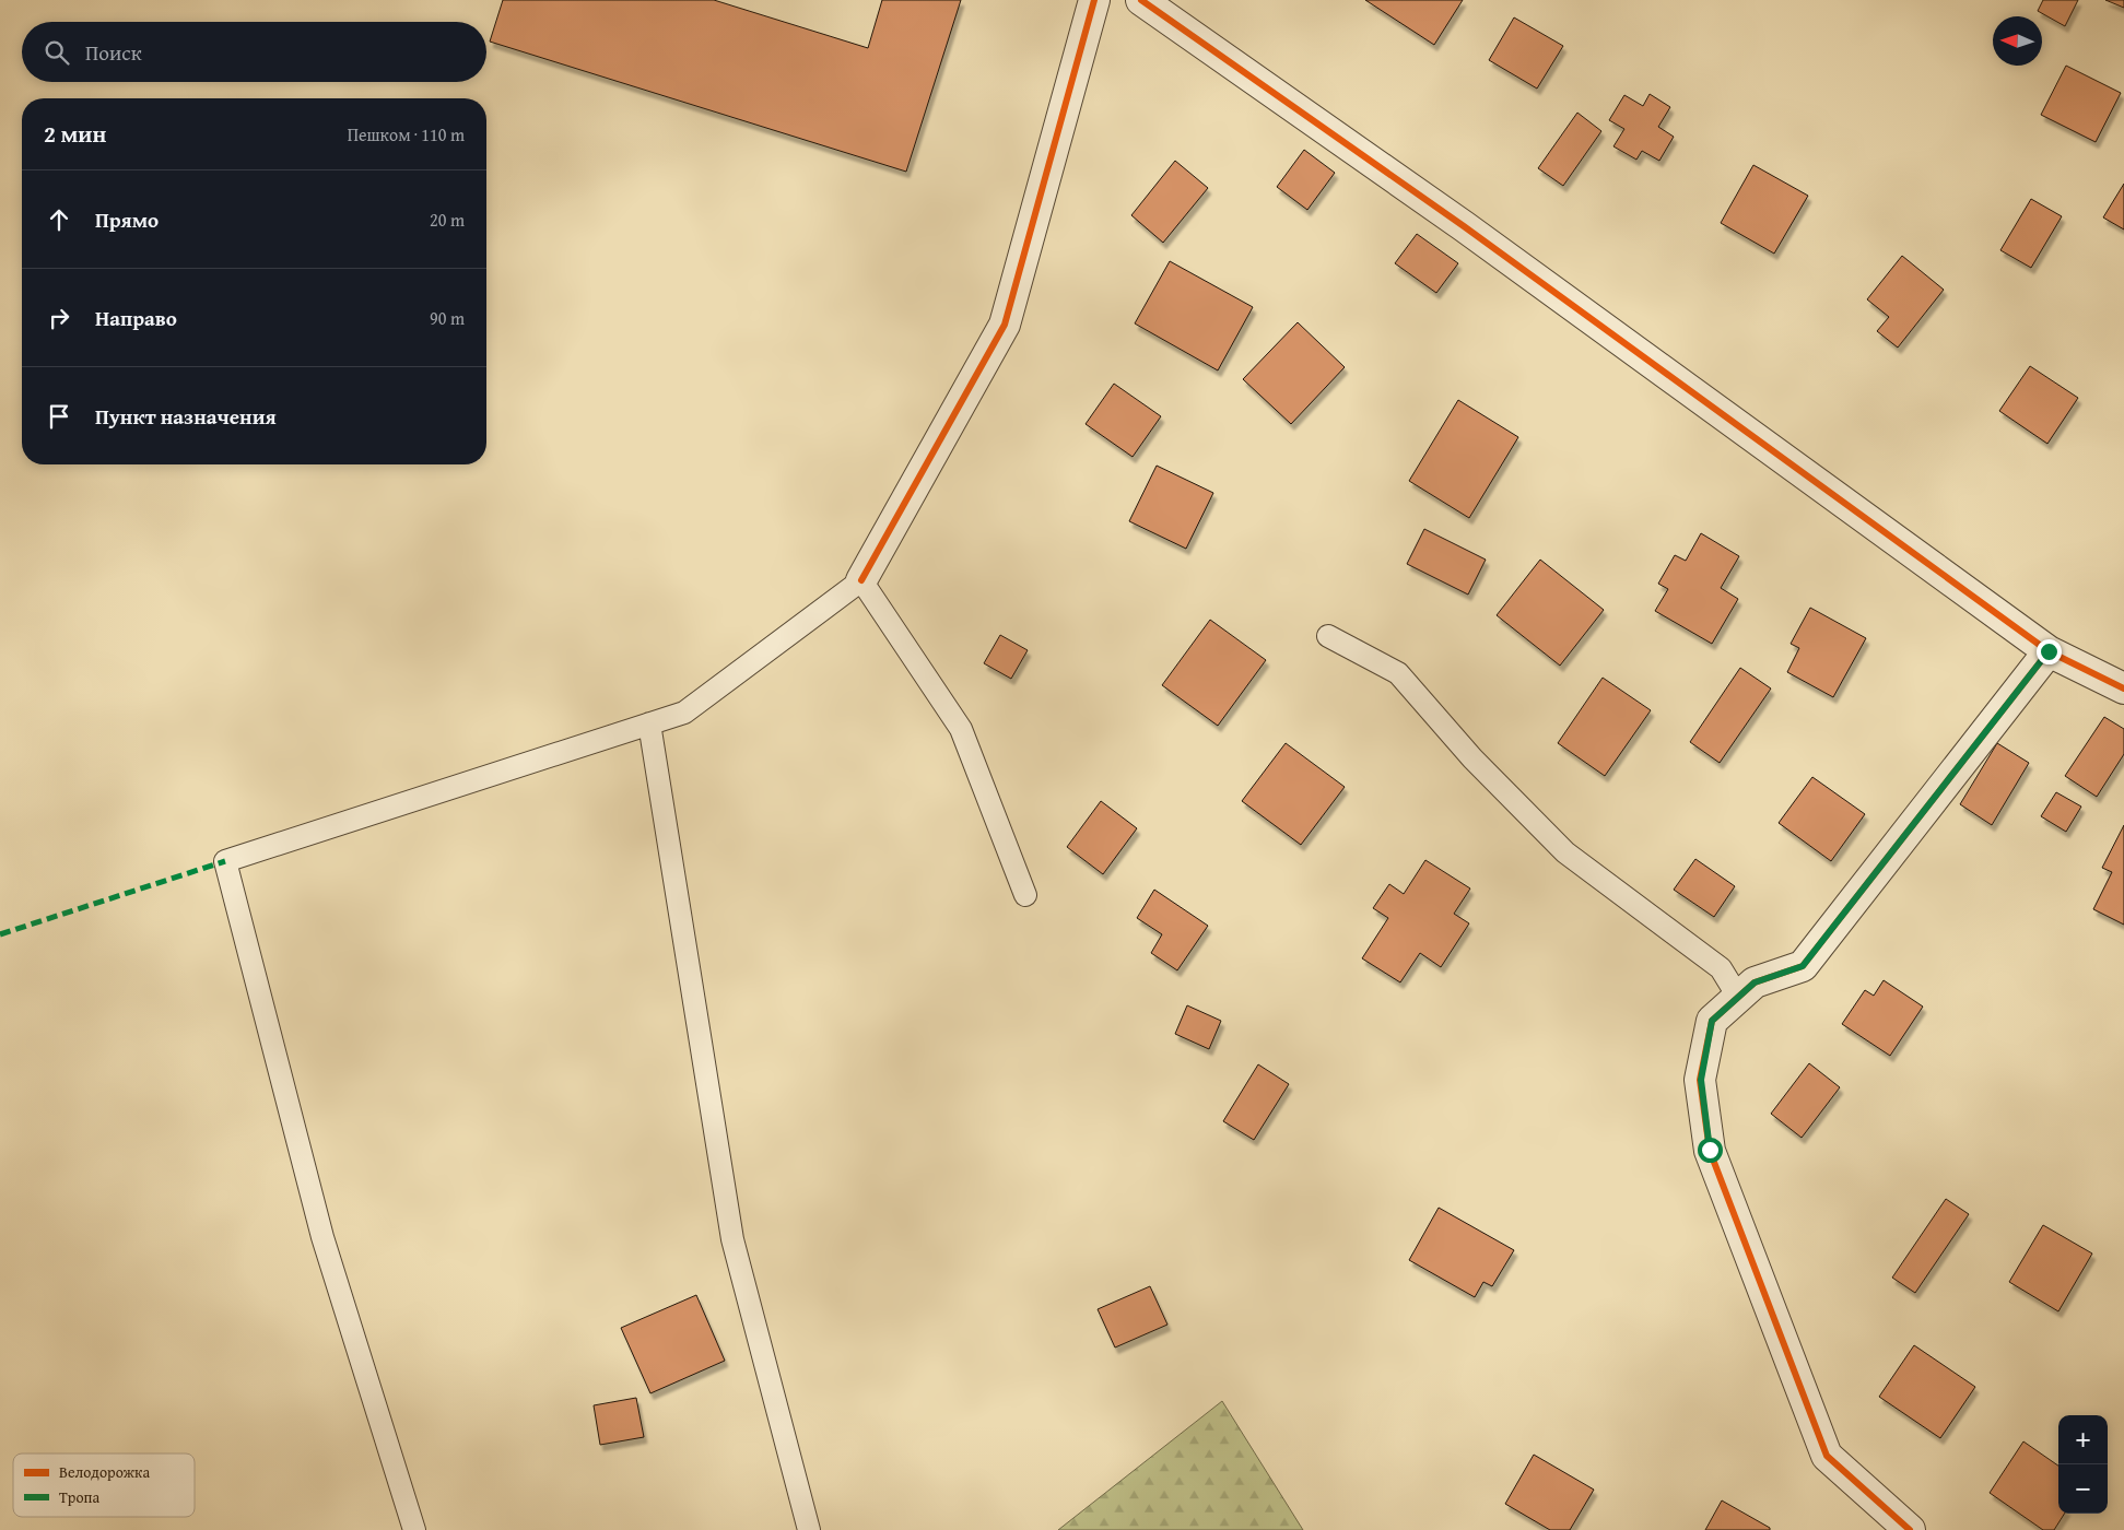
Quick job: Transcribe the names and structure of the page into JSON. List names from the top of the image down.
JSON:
{
  "legend": ["Велодорожка", "Тропа"],
  "north": "left",
  "page": {
    "search": "Поиск",
    "heading": ["2 мин", "Пешком · 110 m"],
    "list": [
      ["Прямо", "20 m"],
      ["Направо", "90 m"],
      "Пункт назначения"
    ],
    "map_buttons": ["+", "−"]
  }
}
